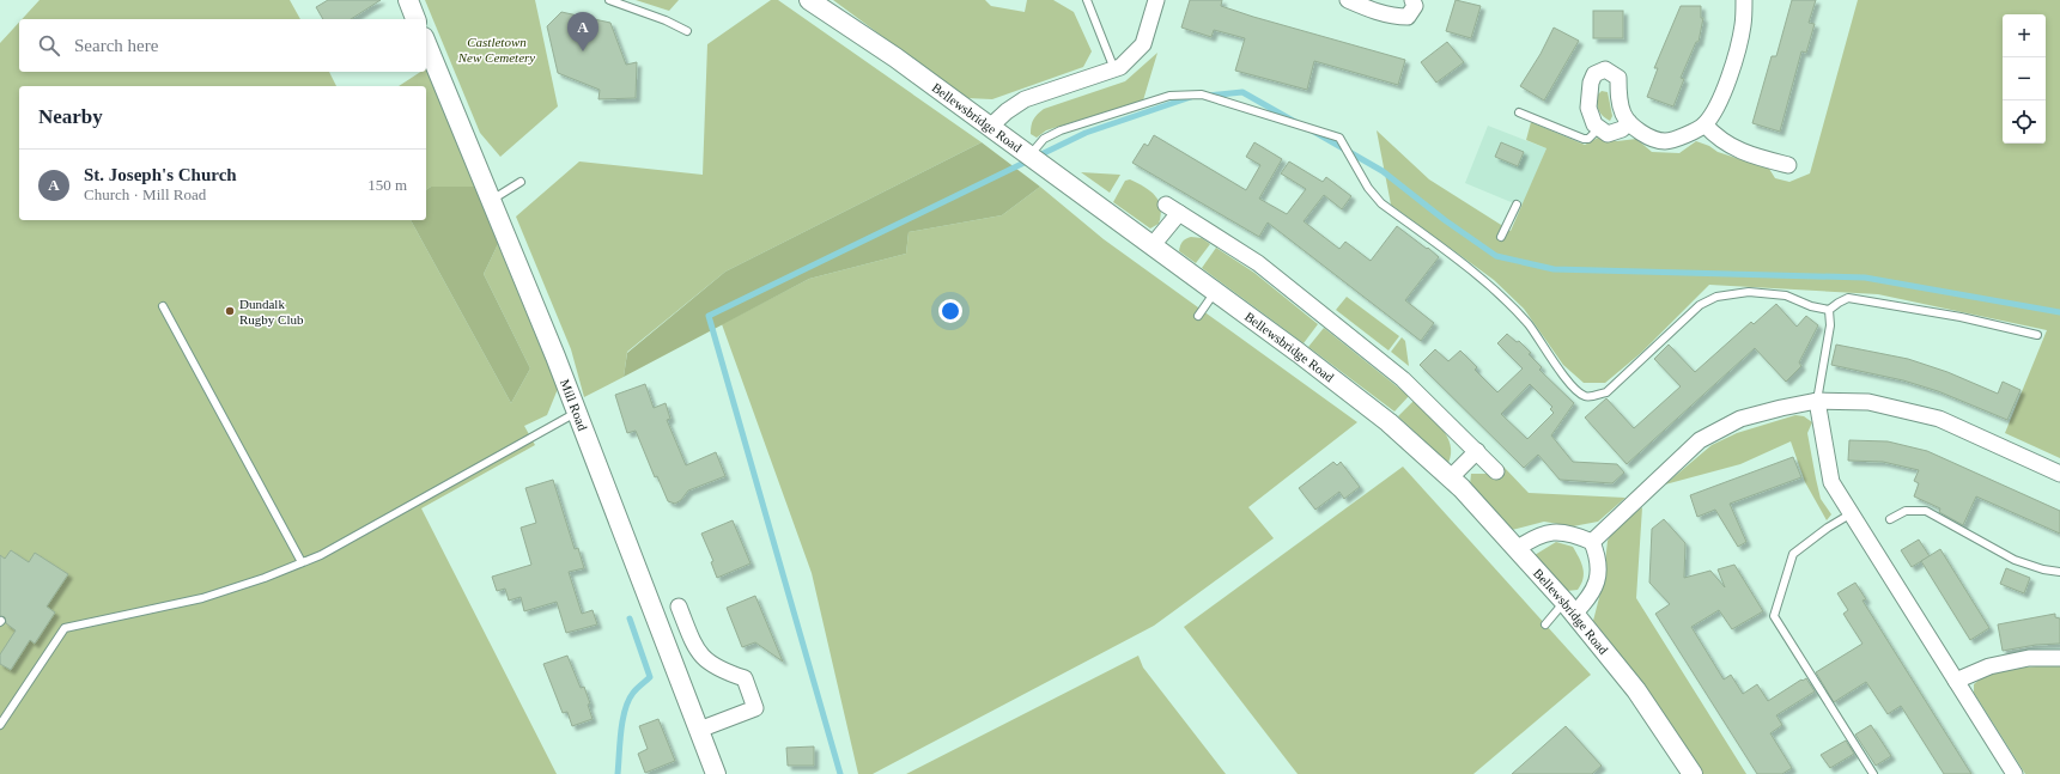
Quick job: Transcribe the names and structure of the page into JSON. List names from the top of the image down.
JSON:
{
  "streets": {
    "street": ["Bellewsbridge Road", "Mill Road"]
  },
  "parks": ["Castletown New Cemetery"],
  "places": ["Dundalk Rugby Club"],
  "page": {
    "pins": "A",
    "map_buttons": ["+", "−"],
    "search": "Search here",
    "heading": "Nearby",
    "list": [
      {
        "mark": "A",
        "name": "St. Joseph's Church",
        "note": "Church · Mill Road",
        "value": "150 m"
      }
    ]
  }
}
